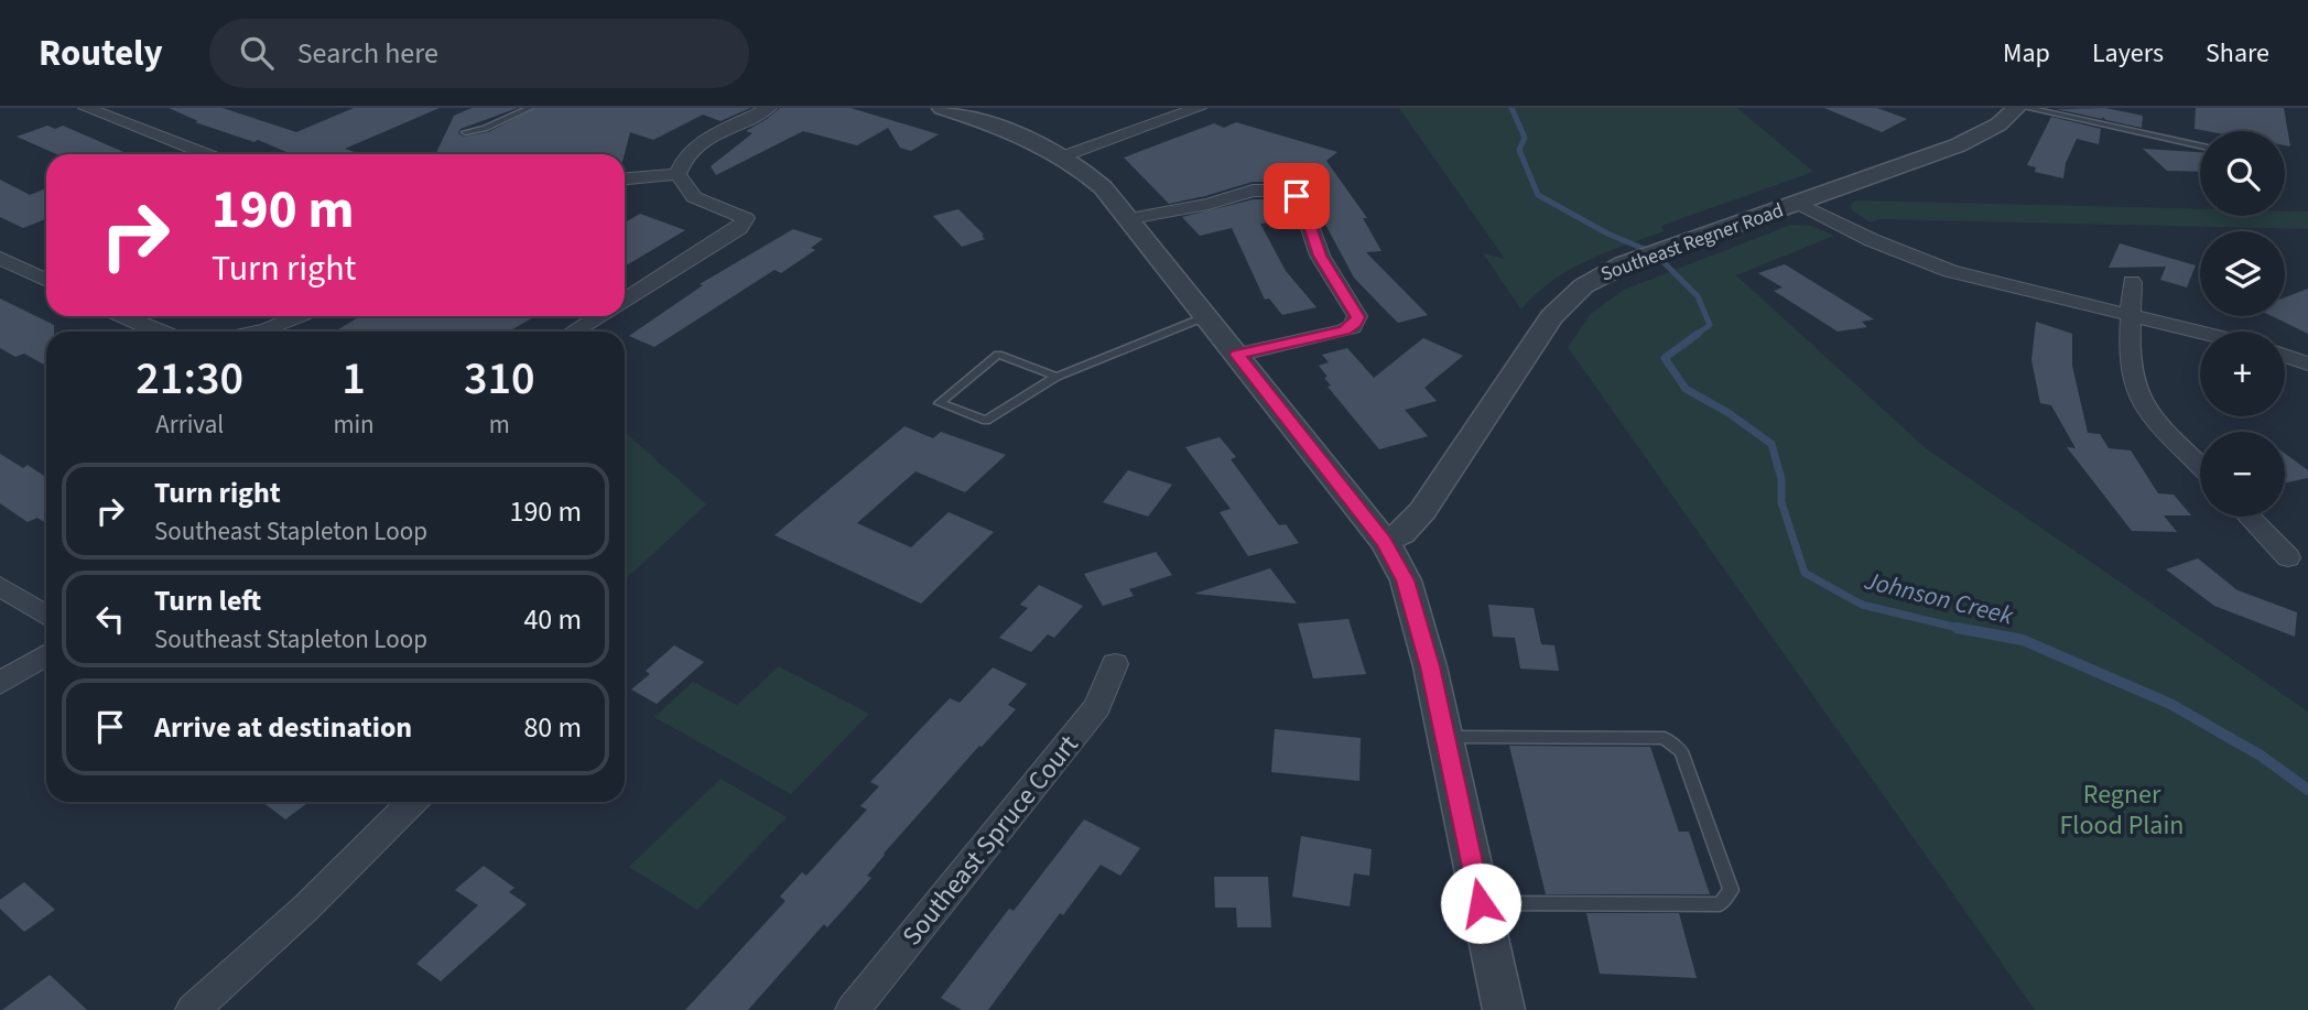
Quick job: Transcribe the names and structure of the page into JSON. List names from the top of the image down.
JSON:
{
  "streets": {
    "street": ["Southeast Regner Road", "Southeast Spruce Court"]
  },
  "water": ["Johnson Creek"],
  "parks": ["Regner Flood Plain"],
  "page": {
    "header": "Routely",
    "search": "Search here",
    "nav": ["Map", "Layers", "Share"],
    "map_buttons": ["+", "−"],
    "turn": ["190 m", "Turn right"],
    "eta": [
      "21:30",
      "Arrival",
      "1",
      "min",
      "310",
      "m"
    ],
    "list": [
      {
        "name": "Turn right",
        "note": "Southeast Stapleton Loop",
        "value": "190 m"
      },
      {
        "name": "Turn left",
        "note": "Southeast Stapleton Loop",
        "value": "40 m"
      },
      {
        "name": "Arrive at destination",
        "value": "80 m"
      }
    ]
  }
}
